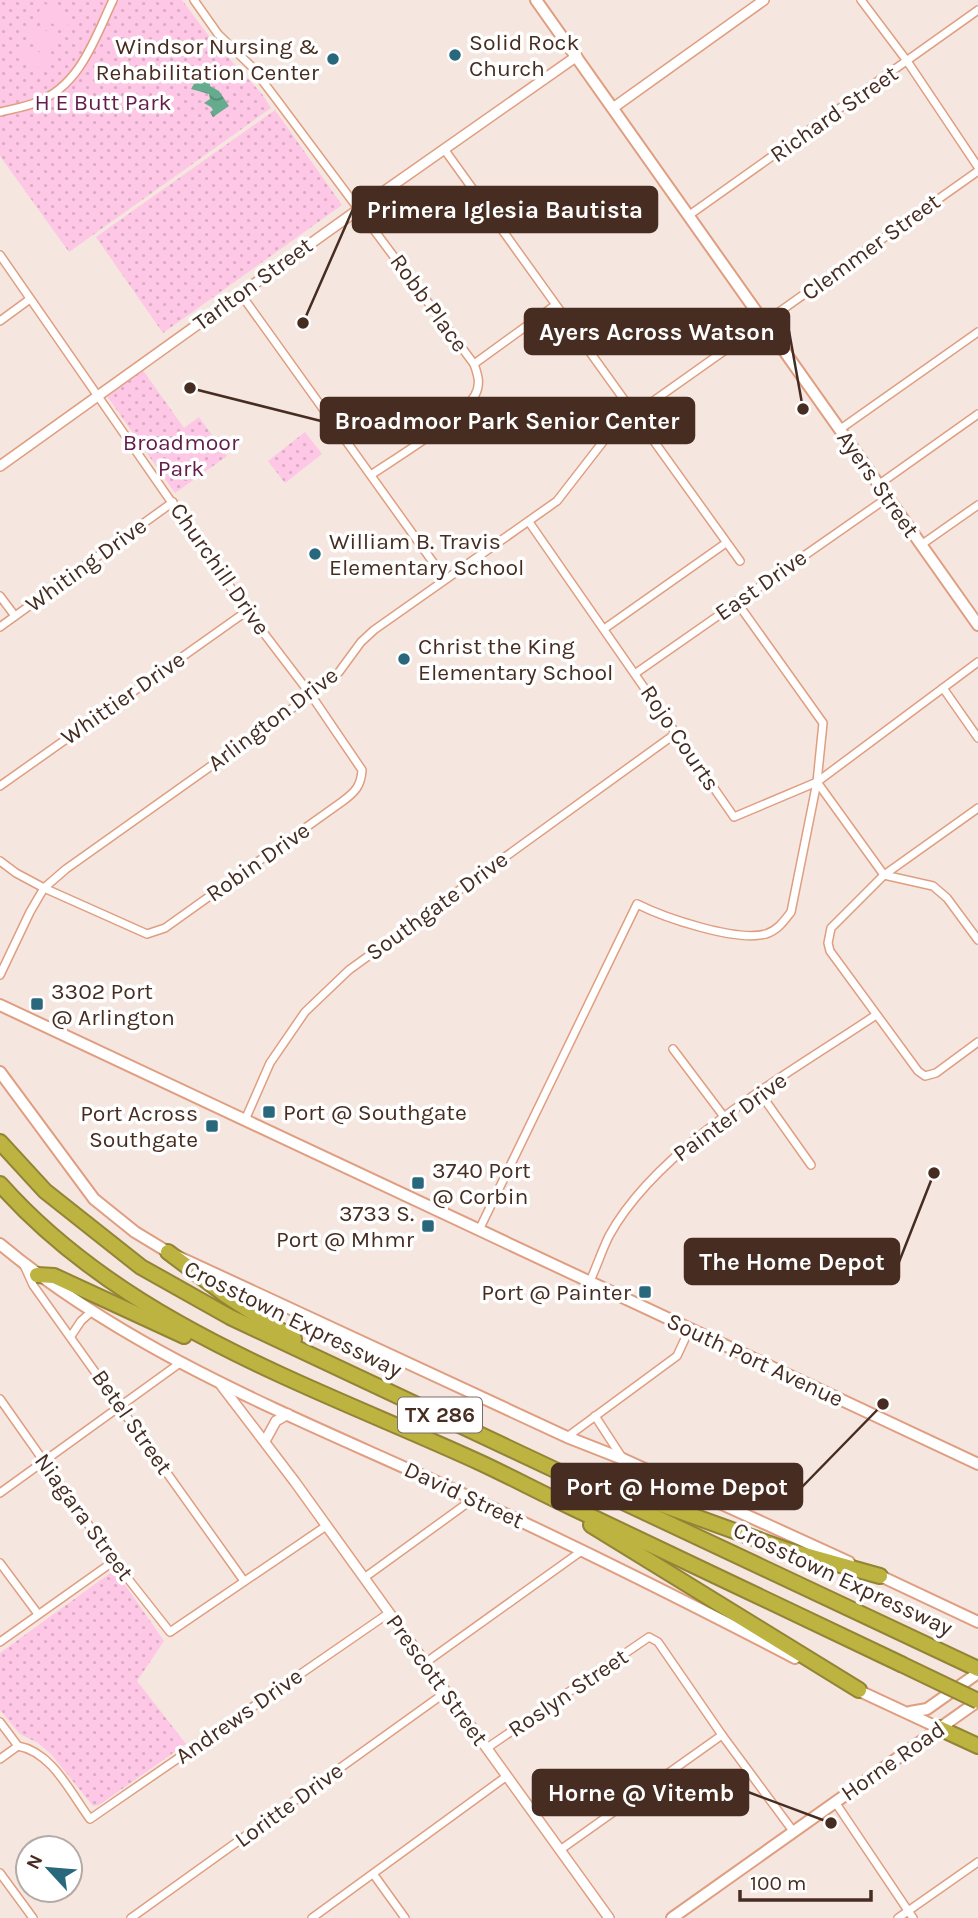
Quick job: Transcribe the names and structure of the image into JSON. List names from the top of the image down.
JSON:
{
  "streets": {
    "highway": ["Crosstown Expressway", "TX 286"],
    "main road": [
      "Ayers Street",
      "South Port Avenue",
      "David Street",
      "Horne Road"
    ],
    "street": [
      "Richard Street",
      "Clemmer Street",
      "Tarlton Street",
      "Robb Place",
      "Whiting Drive",
      "Churchill Drive",
      "East Drive",
      "Whittier Drive",
      "Arlington Drive",
      "Rojo Courts",
      "Robin Drive",
      "Southgate Drive",
      "Painter Drive",
      "Betel Street",
      "Niagara Street",
      "Prescott Street",
      "Roslyn Street",
      "Andrews Drive",
      "Loritte Drive"
    ]
  },
  "crossings": [
    ["Richard Street", "Ayers Street"],
    ["Clemmer Street", "Ayers Street"],
    ["Clemmer Street", "Arlington Drive"],
    ["Tarlton Street", "Robb Place"],
    ["Tarlton Street", "Ayers Street"],
    ["Tarlton Street", "Churchill Drive"],
    ["Ayers Street", "East Drive"],
    ["Ayers Street", "Arlington Drive"],
    ["Whiting Drive", "Churchill Drive"],
    ["Churchill Drive", "Whittier Drive"],
    ["Churchill Drive", "Arlington Drive"],
    ["Churchill Drive", "Robin Drive"],
    ["East Drive", "Rojo Courts"],
    ["Arlington Drive", "Rojo Courts"],
    ["Arlington Drive", "Robin Drive"],
    ["Rojo Courts", "Southgate Drive"],
    ["Southgate Drive", "South Port Avenue"],
    ["Painter Drive", "South Port Avenue"],
    ["TX 286", "Horne Road"],
    ["Betel Street", "David Street"],
    ["Betel Street", "Niagara Street"],
    ["David Street", "Prescott Street"],
    ["David Street", "Horne Road"],
    ["Prescott Street", "Roslyn Street"],
    ["Prescott Street", "Andrews Drive"],
    ["Prescott Street", "Loritte Drive"]
  ],
  "parks": ["H E Butt Park", "Broadmoor Park"],
  "places": {
    "other": [
      "Solid Rock Church",
      "Windsor Nursing & Rehabilitation Center",
      "Primera Iglesia Bautista",
      "Broadmoor Park Senior Center",
      "Ayers Across Watson",
      "William B. Travis Elementary School",
      "Christ the King Elementary School",
      "The Home Depot",
      "Port @ Home Depot",
      "Horne @ Vitemb"
    ],
    "transit": [
      "3302 Port @ Arlington",
      "Port @ Southgate",
      "Port Across Southgate",
      "3740 Port @ Corbin",
      "3733 S. Port @ Mhmr",
      "Port @ Painter"
    ]
  },
  "scale_bar": "100 m",
  "north": "top left"
}
